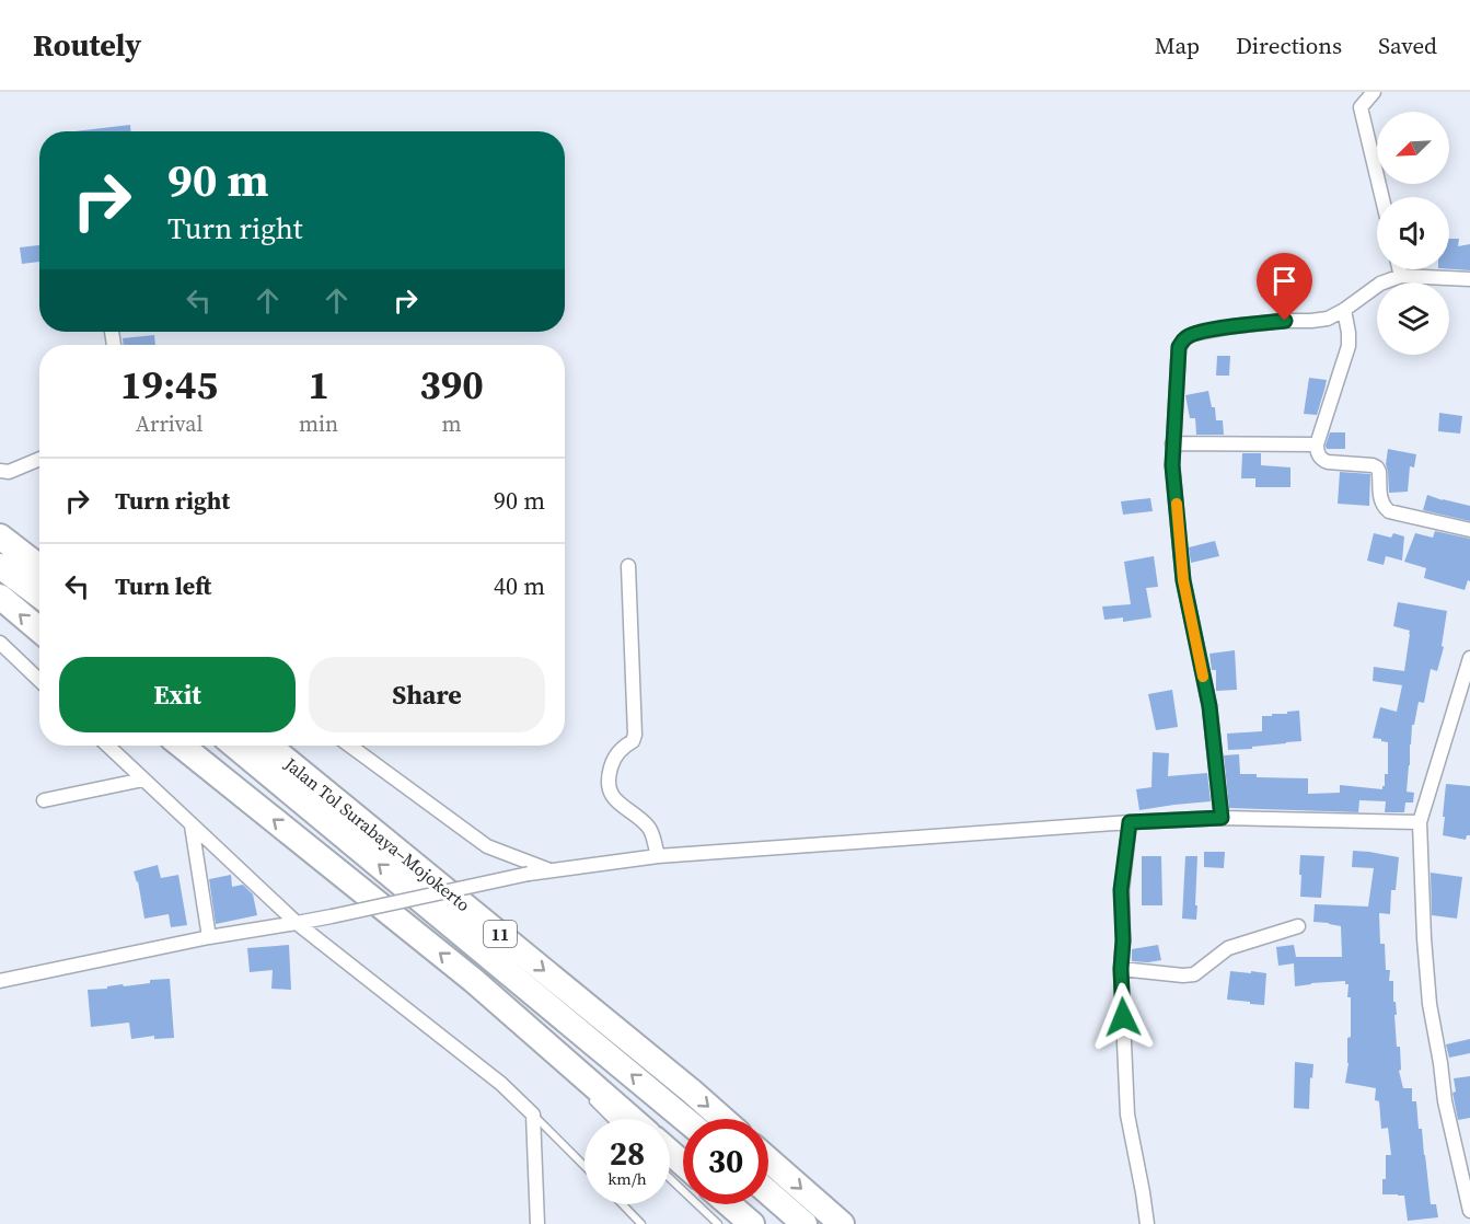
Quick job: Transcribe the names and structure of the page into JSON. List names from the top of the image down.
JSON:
{
  "streets": {
    "highway": ["Jalan Tol Surabaya–Mojokerto", "11"]
  },
  "north": "bottom left",
  "page": {
    "header": "Routely",
    "nav": ["Map", "Directions", "Saved"],
    "turn": ["90 m", "Turn right"],
    "eta": [
      "19:45",
      "Arrival",
      "1",
      "min",
      "390",
      "m"
    ],
    "list": [
      {
        "name": "Turn right",
        "value": "90 m"
      },
      {
        "name": "Turn left",
        "value": "40 m"
      }
    ],
    "buttons": ["Exit", "Share"],
    "speed": "28 km/h",
    "limit": "30"
  }
}
